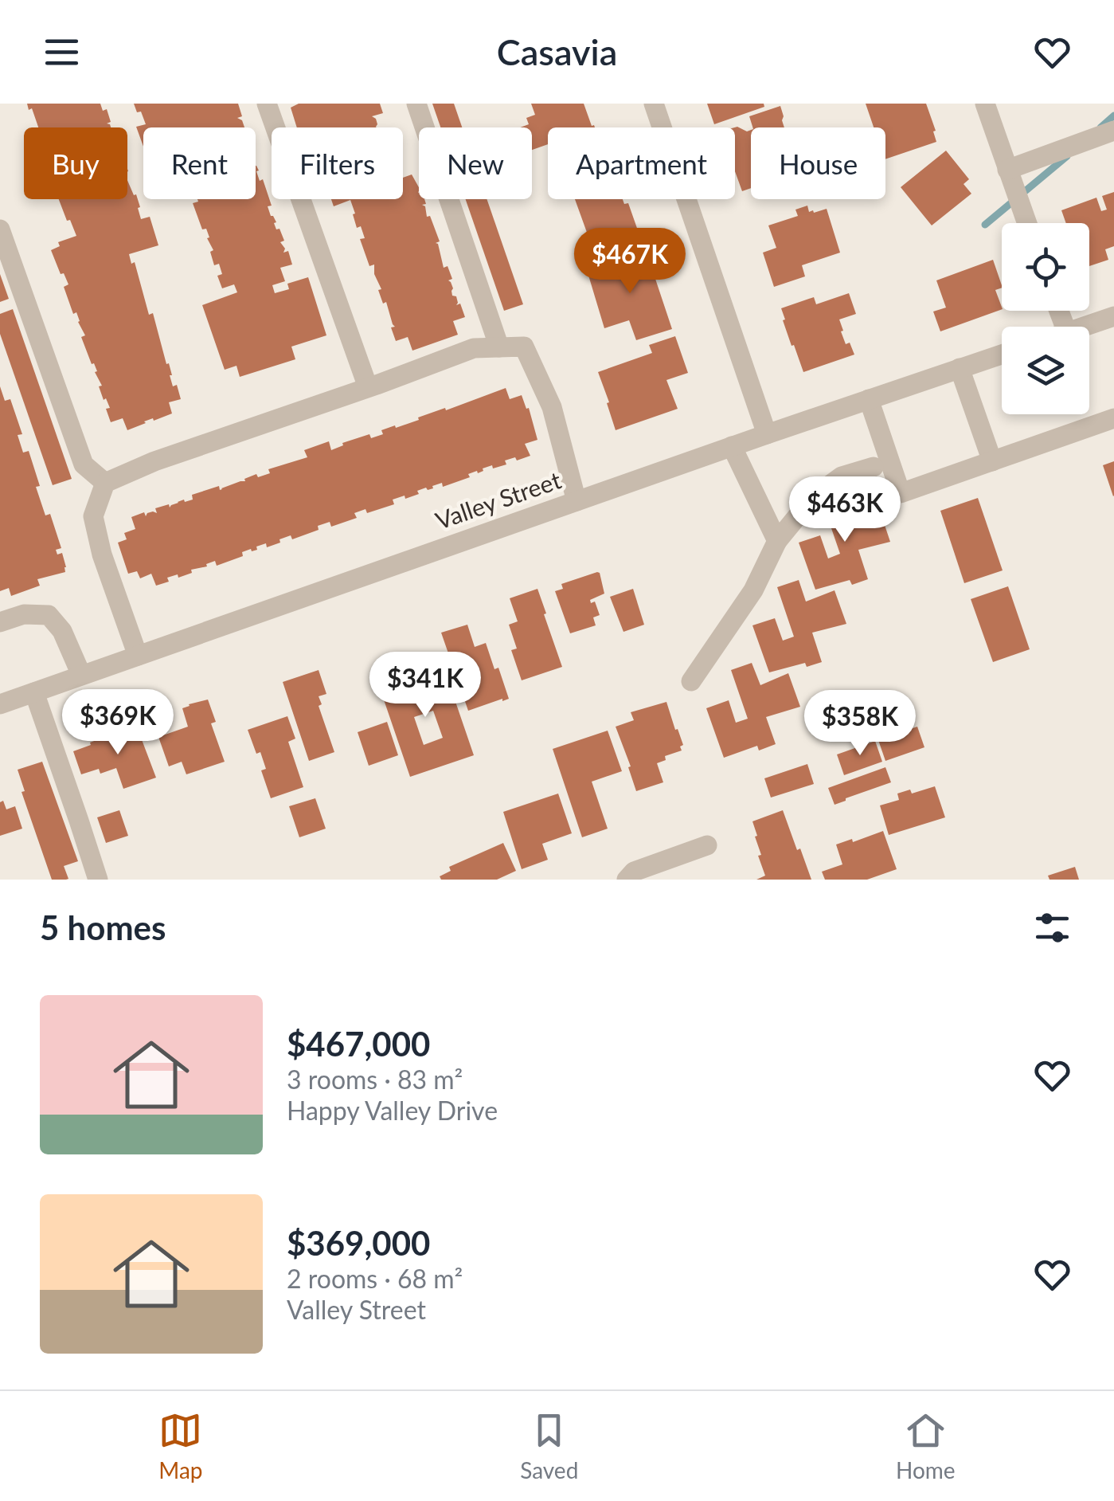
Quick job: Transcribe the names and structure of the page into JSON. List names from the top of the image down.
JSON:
{
  "streets": {
    "street": ["Valley Street"]
  },
  "page": {
    "header": "Casavia",
    "chip": [
      "Buy",
      "Rent",
      "Filters",
      "New",
      "Apartment",
      "House"
    ],
    "price": [
      "$467K",
      "$463K",
      "$341K",
      "$369K",
      "$358K"
    ],
    "heading": "5 homes",
    "list": [
      {
        "name": "$467,000",
        "note": "3 rooms · 83 m² · Happy Valley Drive"
      },
      {
        "name": "$369,000",
        "note": "2 rooms · 68 m² · Valley Street"
      }
    ],
    "tabs": ["Map", "Saved", "Home"]
  }
}
